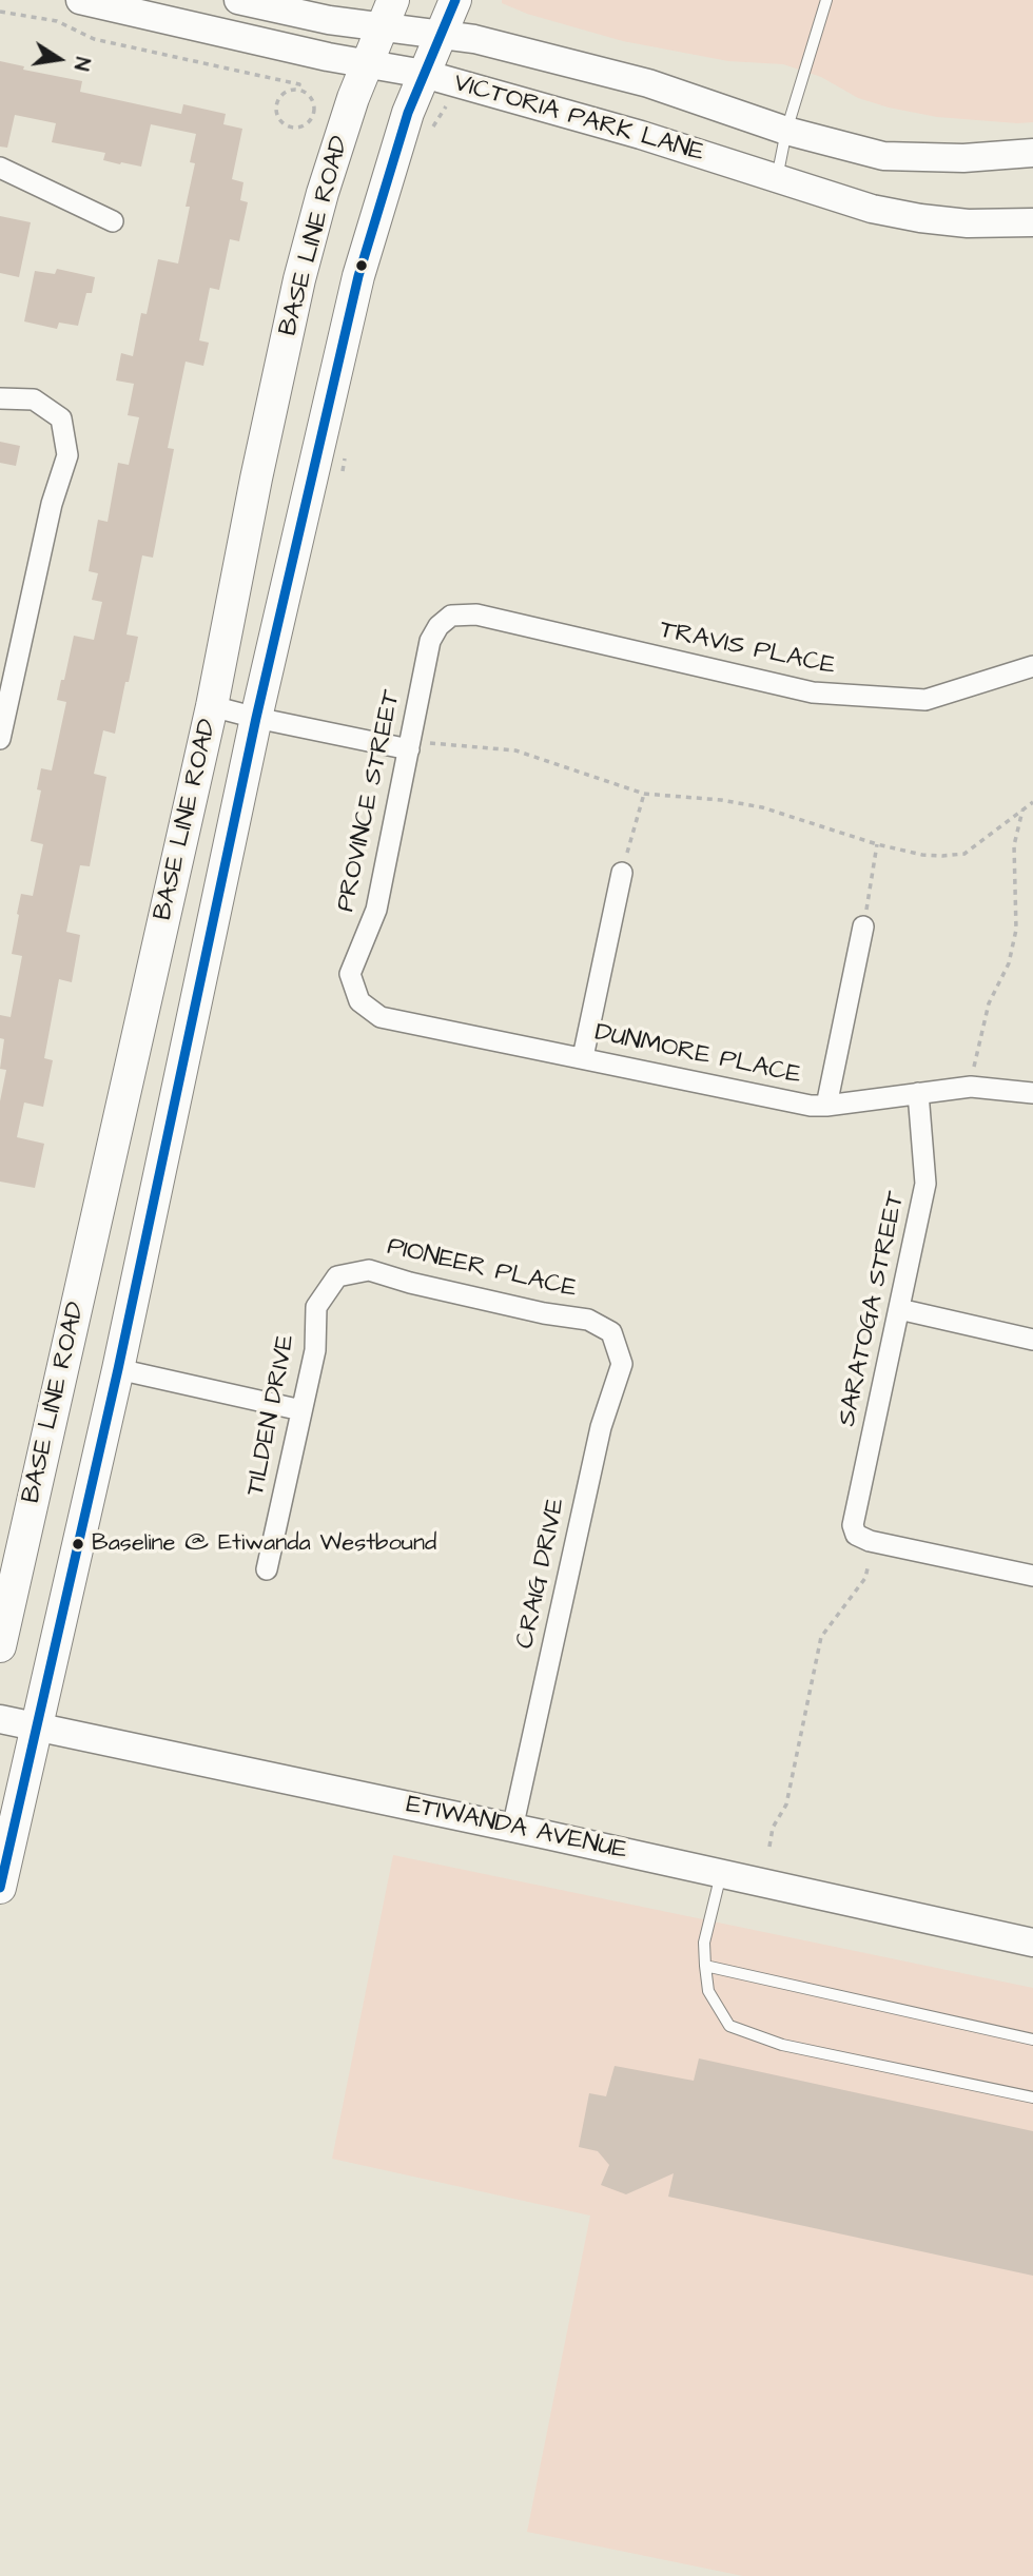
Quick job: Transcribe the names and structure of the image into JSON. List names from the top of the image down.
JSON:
{
  "streets": {
    "main road": ["BASE LINE ROAD"],
    "street": [
      "VICTORIA PARK LANE",
      "TRAVIS PLACE",
      "PROVINCE STREET",
      "DUNMORE PLACE",
      "PIONEER PLACE",
      "SARATOGA STREET",
      "TILDEN DRIVE",
      "CRAIG DRIVE",
      "ETIWANDA AVENUE"
    ]
  },
  "crossings": [
    ["VICTORIA PARK LANE", "BASE LINE ROAD"],
    ["BASE LINE ROAD", "ETIWANDA AVENUE"],
    ["TRAVIS PLACE", "PROVINCE STREET"],
    ["PROVINCE STREET", "DUNMORE PLACE"],
    ["DUNMORE PLACE", "SARATOGA STREET"],
    ["PIONEER PLACE", "TILDEN DRIVE"],
    ["PIONEER PLACE", "CRAIG DRIVE"],
    ["CRAIG DRIVE", "ETIWANDA AVENUE"]
  ],
  "places": ["Baseline @ Etiwanda Westbound"],
  "north": "right"
}
